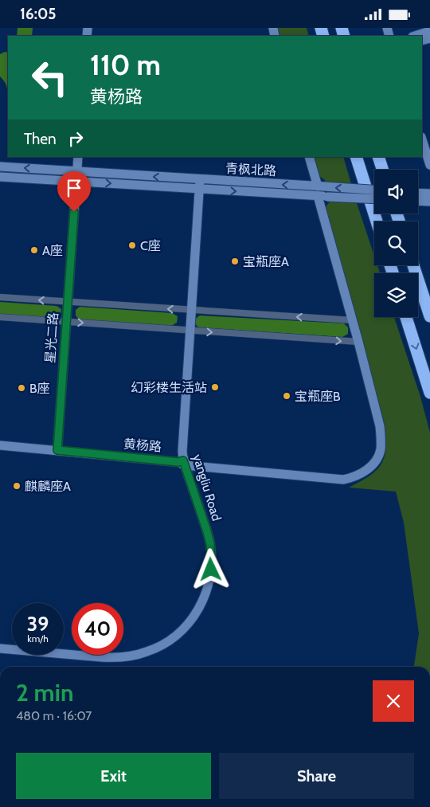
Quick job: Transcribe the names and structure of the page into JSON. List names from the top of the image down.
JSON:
{
  "streets": {
    "street": [
      "青枫北路",
      "星光二路",
      "黄杨路",
      "yangliu Road"
    ]
  },
  "crossings": [
    ["青枫北路", "星光二路"],
    ["青枫北路", "yangliu Road"],
    ["星光二路", "黄杨路"],
    ["黄杨路", "yangliu Road"]
  ],
  "places": [
    "C座",
    "A座",
    "宝瓶座A",
    "幻彩楼生活站",
    "B座",
    "宝瓶座B",
    "麒麟座A"
  ],
  "page": {
    "status": "16:05",
    "turn": ["110 m", "黄杨路"],
    "then": "Then",
    "speed": "39 km/h",
    "limit": "40",
    "heading": ["2 min", "480 m · 16:07"],
    "buttons": ["Exit", "Share"]
  }
}
